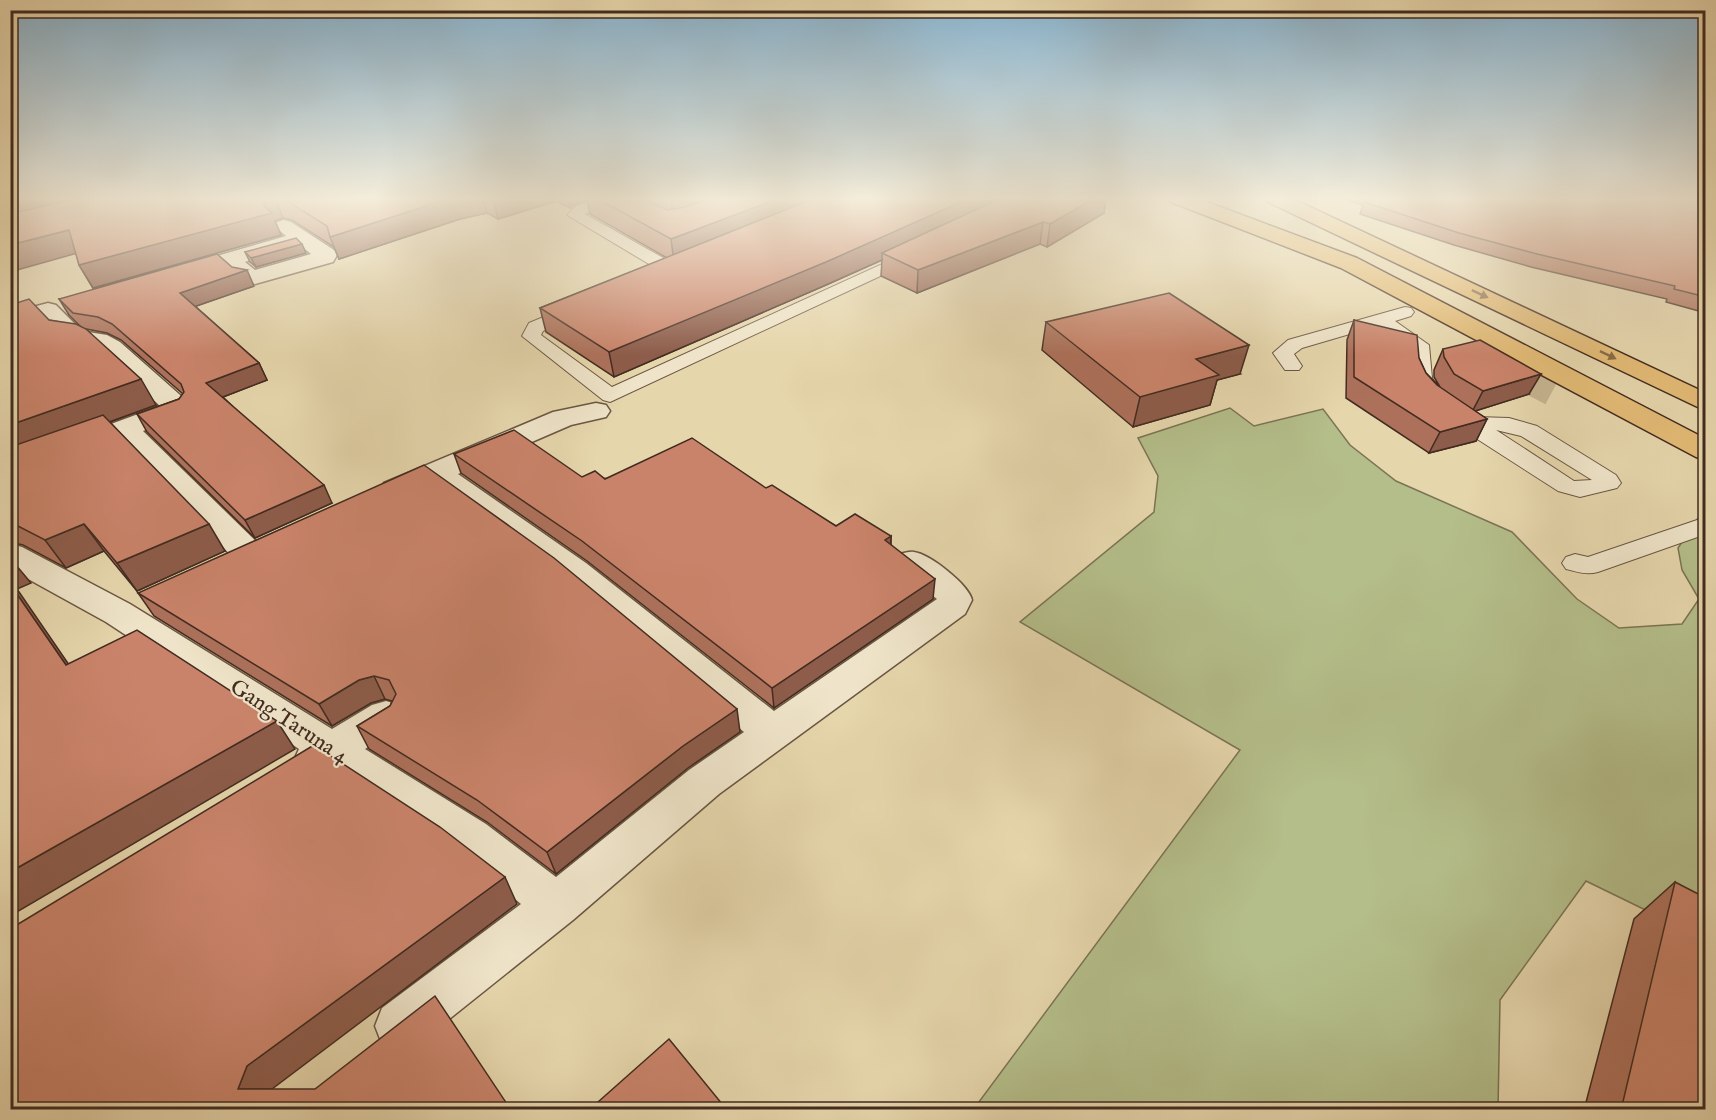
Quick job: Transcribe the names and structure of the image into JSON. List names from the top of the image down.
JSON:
{
  "streets": {
    "street": ["Gang Taruna 4"]
  }
}
